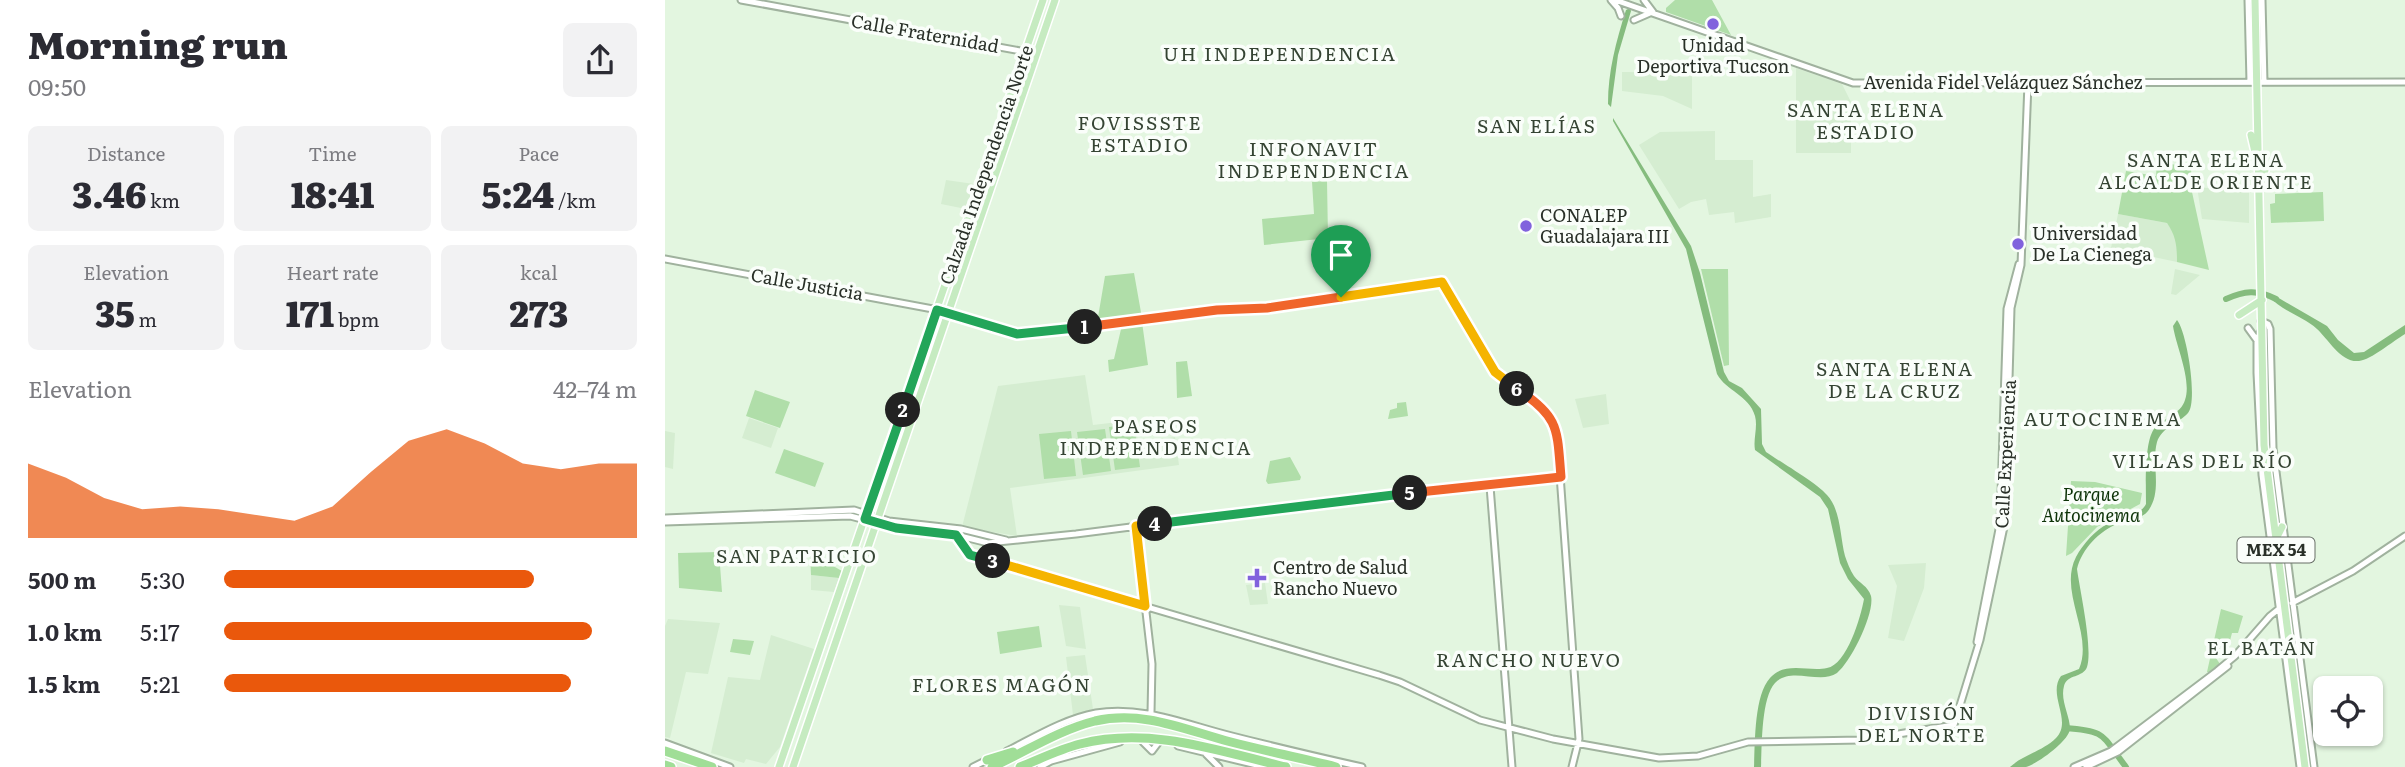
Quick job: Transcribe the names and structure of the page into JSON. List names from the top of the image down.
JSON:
{
  "streets": {
    "main road": ["Calzada Independencia Norte", "MEX 54"],
    "street": [
      "Calle Fraternidad",
      "Avenida Fidel Velázquez Sánchez",
      "Calle Justicia",
      "Calle Experiencia"
    ]
  },
  "crossings": [
    ["Calle Fraternidad", "Calzada Independencia Norte"],
    ["Avenida Fidel Velázquez Sánchez", "Calle Experiencia"],
    ["Avenida Fidel Velázquez Sánchez", "MEX 54"],
    ["Calzada Independencia Norte", "Calle Justicia"]
  ],
  "districts": [
    "UH INDEPENDENCIA",
    "SANTA ELENA ESTADIO",
    "FOVISSSTE ESTADIO",
    "SAN ELÍAS",
    "INFONAVIT INDEPENDENCIA",
    "SANTA ELENA ALCALDE ORIENTE",
    "SANTA ELENA DE LA CRUZ",
    "AUTOCINEMA",
    "PASEOS INDEPENDENCIA",
    "VILLAS DEL RÍO",
    "SAN PATRICIO",
    "EL BATÁN",
    "RANCHO NUEVO",
    "FLORES MAGÓN",
    "DIVISIÓN DEL NORTE"
  ],
  "parks": ["Parque Autocinema"],
  "places": {
    "other": ["Unidad Deportiva Tucson", "CONALEP Guadalajara III", "Universidad De La Cienega"],
    "health": ["Centro de Salud Rancho Nuevo"]
  },
  "page": {
    "heading": ["Morning run", "09:50"],
    "stats": [
      ["Distance", "3.46 km"],
      ["Time", "18:41"],
      ["Pace", "5:24 /km"],
      ["Elevation", "35 m"],
      ["Heart rate", "171 bpm"],
      ["kcal", "273"]
    ],
    "pins": [
      "1",
      "6",
      "2",
      "5",
      "4",
      "3"
    ],
    "chart": ["Elevation", "42–74 m"],
    "list": [
      {
        "name": "500 m",
        "note": "5:30"
      },
      {
        "name": "1.0 km",
        "note": "5:17"
      },
      {
        "name": "1.5 km",
        "note": "5:21"
      }
    ]
  }
}
